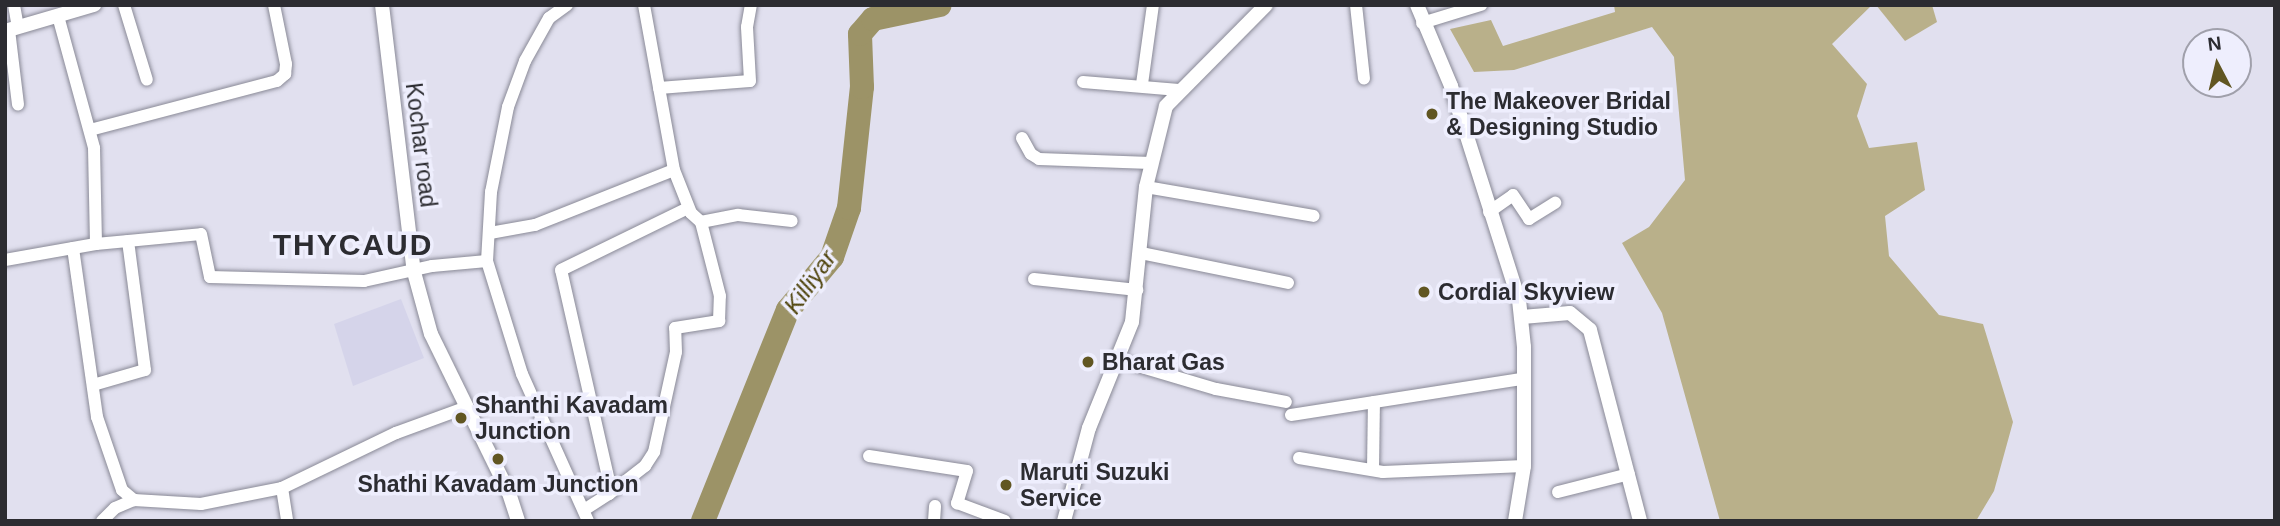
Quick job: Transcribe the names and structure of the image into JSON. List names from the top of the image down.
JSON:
{
  "streets": {
    "street": ["Kochar road"]
  },
  "districts": ["THYCAUD"],
  "water": ["Killiyar"],
  "places": [
    "The Makeover Bridal & Designing Studio",
    "Cordial Skyview",
    "Bharat Gas",
    "Shanthi Kavadam Junction",
    "Shathi Kavadam Junction",
    "Maruti Suzuki Service"
  ],
  "north": "top"
}
